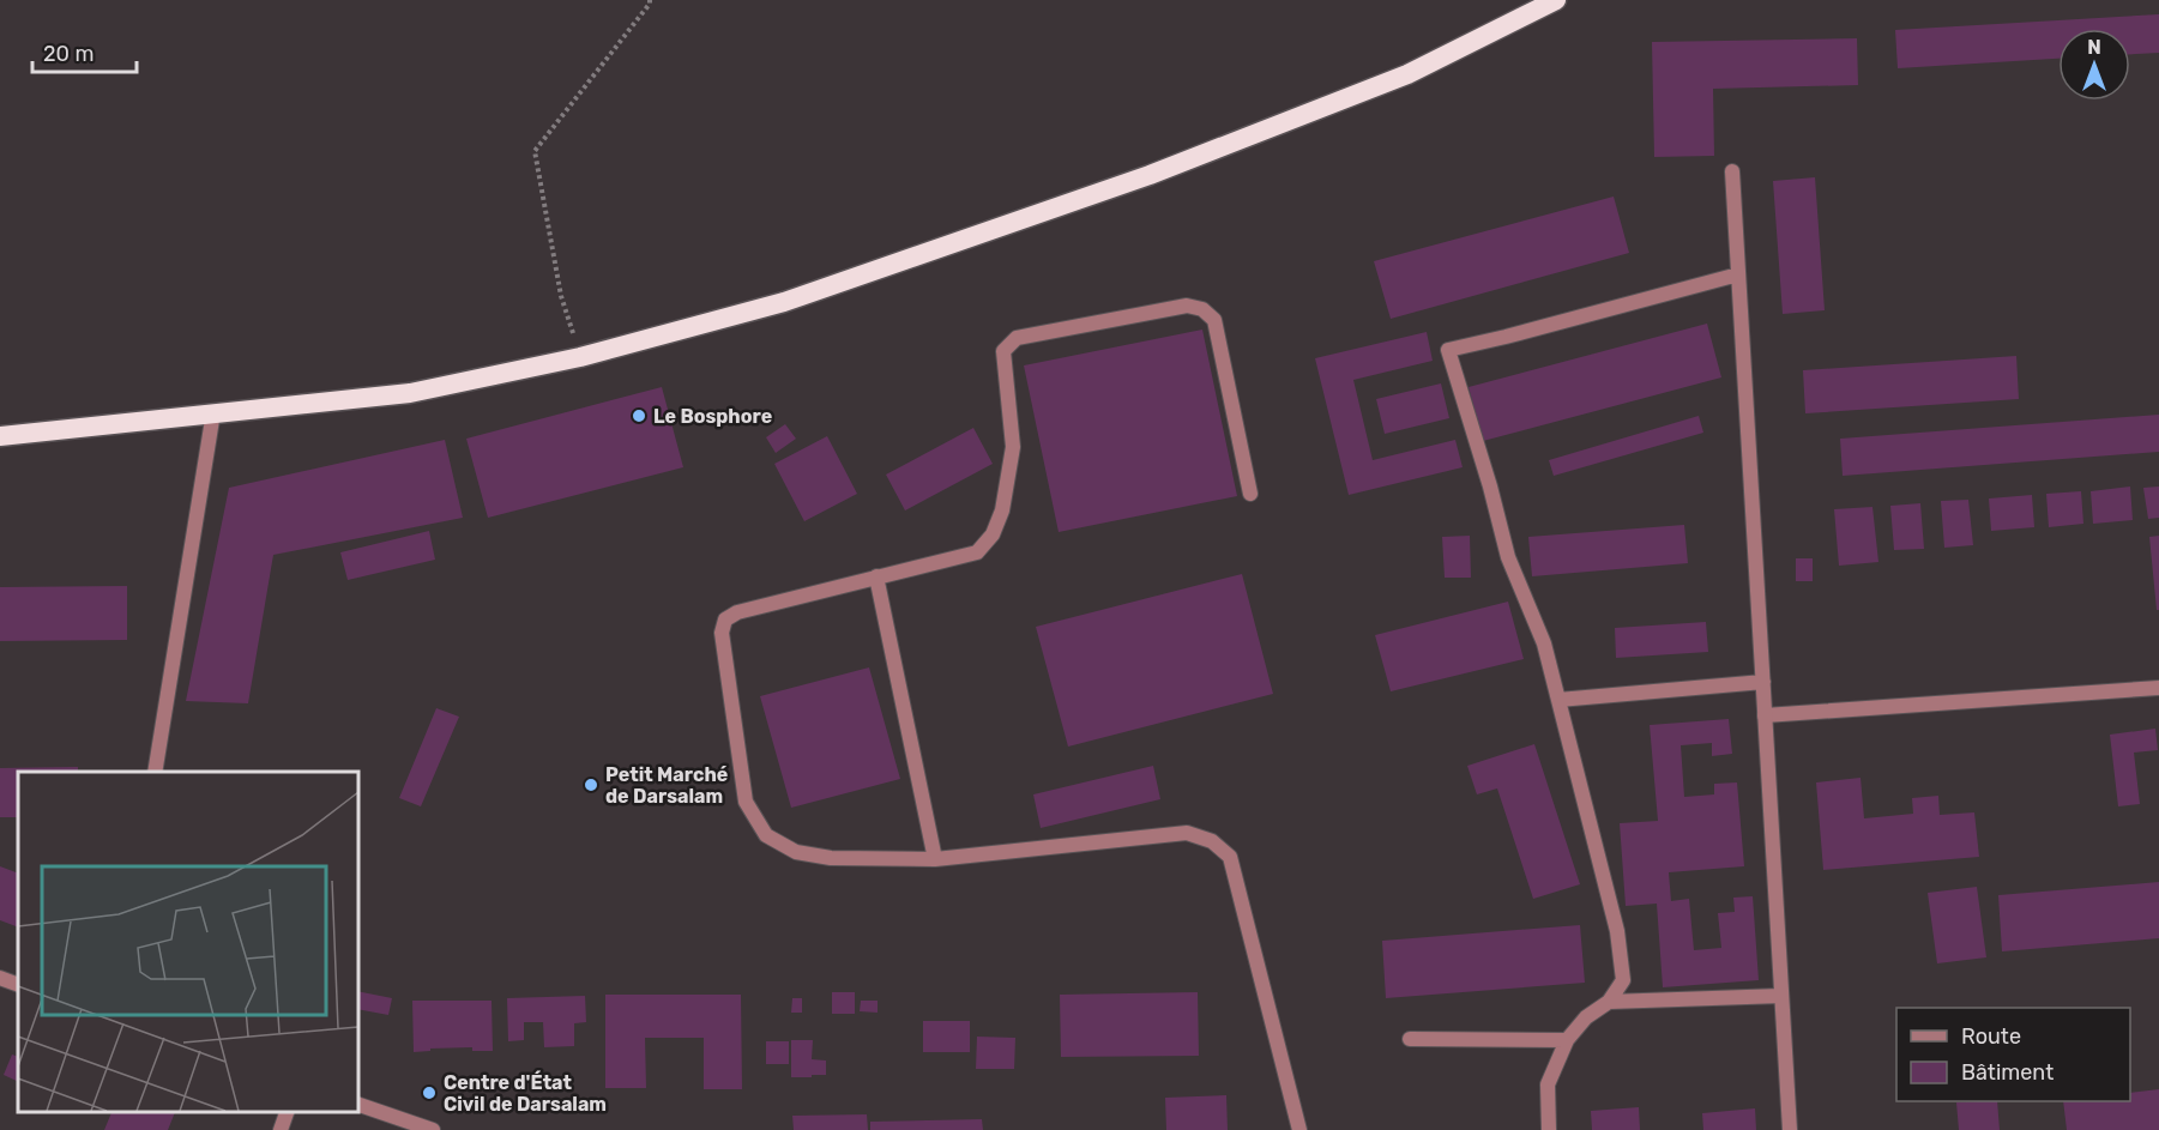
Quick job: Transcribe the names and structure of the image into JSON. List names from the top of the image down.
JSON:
{
  "places": ["Le Bosphore", "Petit Marché de Darsalam", "Centre d'État Civil de Darsalam"],
  "legend": ["Route", "Bâtiment"],
  "scale_bar": "20 m",
  "north": "top"
}
